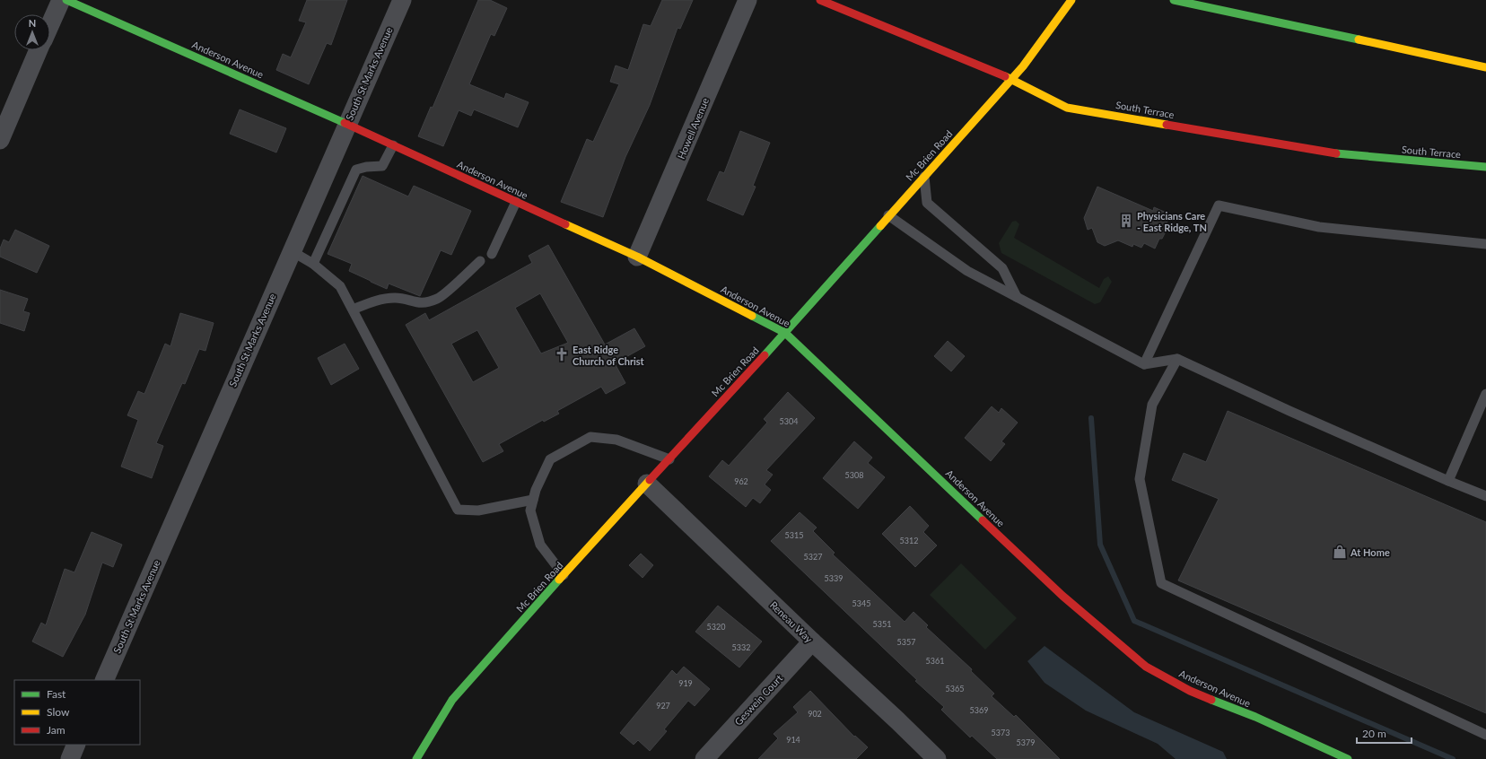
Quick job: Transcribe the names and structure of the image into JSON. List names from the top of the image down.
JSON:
{
  "streets": {
    "main road": ["Anderson Avenue", "South Terrace", "Mc Brien Road"],
    "street": [
      "South St Marks Avenue",
      "Howell Avenue",
      "Reneau Way",
      "Geswein Court"
    ]
  },
  "crossings": [
    ["Anderson Avenue", "South St Marks Avenue"],
    ["Anderson Avenue", "Howell Avenue"],
    ["Anderson Avenue", "Mc Brien Road"],
    ["South Terrace", "Mc Brien Road"],
    ["Mc Brien Road", "Reneau Way"],
    ["Reneau Way", "Geswein Court"]
  ],
  "places": {
    "building": ["Physicians Care - East Ridge, TN"],
    "church": ["East Ridge Church of Christ"],
    "shop": ["At Home"]
  },
  "house_numbers": [
    "5304",
    "5308",
    "962",
    "5315",
    "5312",
    "5327",
    "5339",
    "5345",
    "5351",
    "5320",
    "5357",
    "5332",
    "5361",
    "919",
    "5365",
    "927",
    "5369",
    "902",
    "5373",
    "914",
    "5379"
  ],
  "legend": ["Fast", "Slow", "Jam"],
  "scale_bar": "20 m",
  "north": "top"
}
